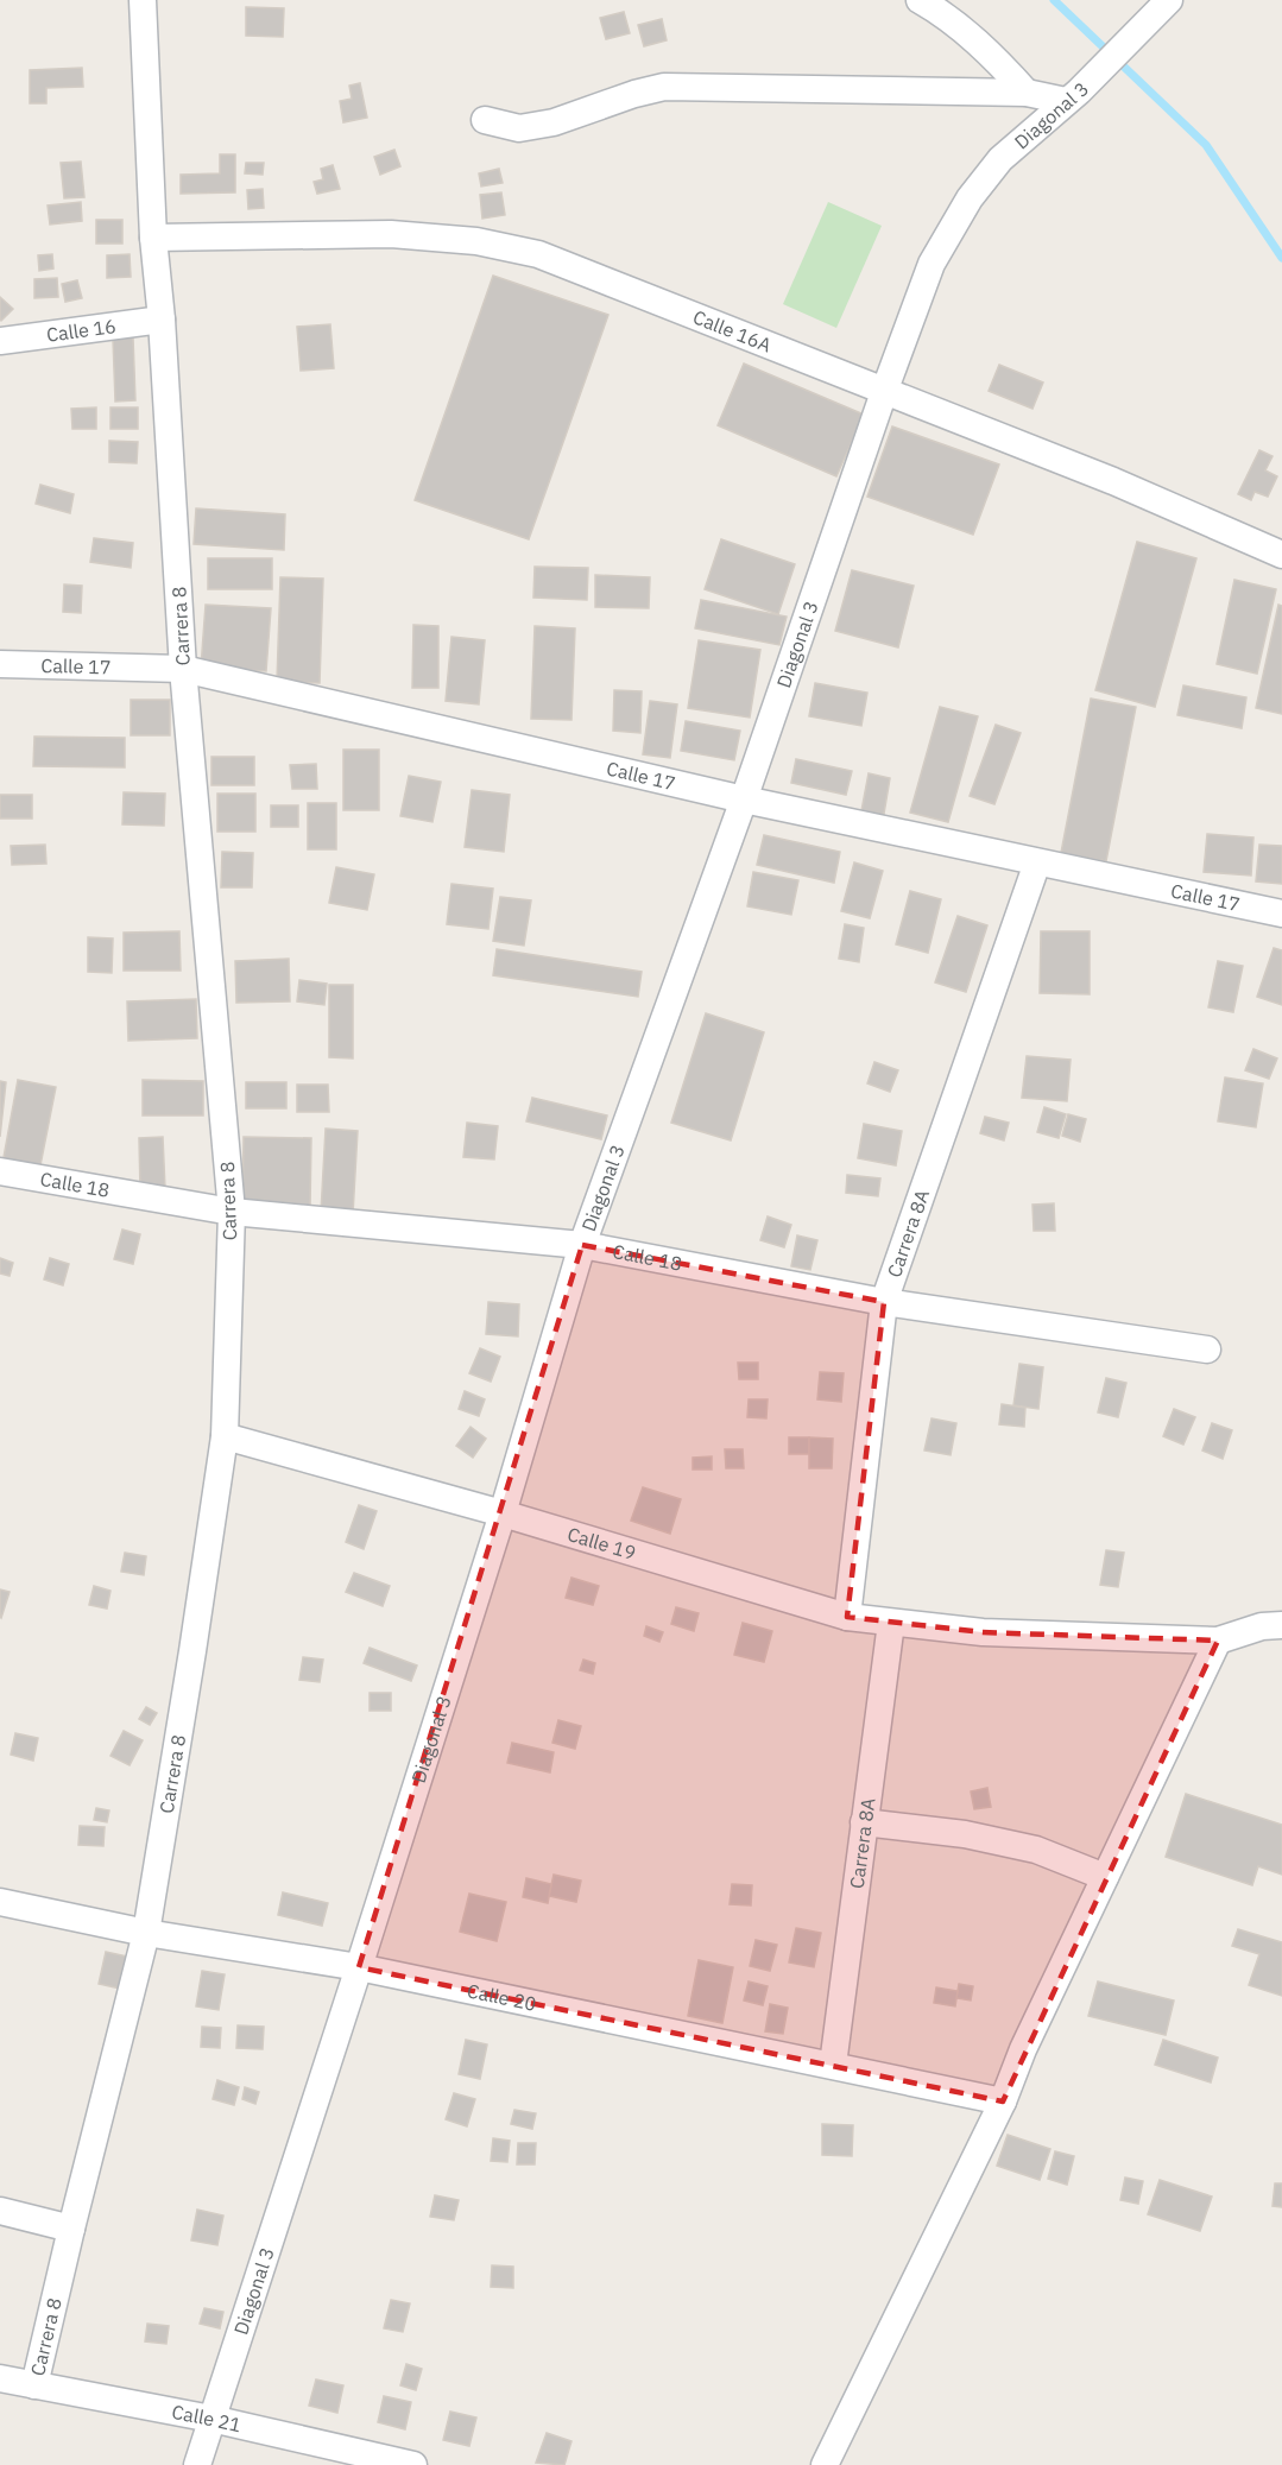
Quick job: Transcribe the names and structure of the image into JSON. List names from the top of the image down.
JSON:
{
  "streets": {
    "street": [
      "Diagonal 3",
      "Calle 16",
      "Calle 16A",
      "Carrera 8",
      "Calle 17",
      "Calle 18",
      "Carrera 8A",
      "Calle 19",
      "Calle 20",
      "Calle 21"
    ]
  },
  "crossings": [
    ["Diagonal 3", "Calle 16A"],
    ["Diagonal 3", "Calle 17"],
    ["Diagonal 3", "Calle 18"],
    ["Diagonal 3", "Calle 19"],
    ["Diagonal 3", "Calle 20"],
    ["Diagonal 3", "Calle 21"],
    ["Calle 16", "Carrera 8"],
    ["Calle 16A", "Carrera 8"],
    ["Carrera 8", "Calle 17"],
    ["Carrera 8", "Calle 18"],
    ["Carrera 8", "Calle 19"],
    ["Carrera 8", "Calle 20"],
    ["Carrera 8", "Calle 21"],
    ["Calle 17", "Carrera 8A"],
    ["Calle 18", "Carrera 8A"],
    ["Carrera 8A", "Calle 19"],
    ["Carrera 8A", "Calle 20"]
  ]
}
